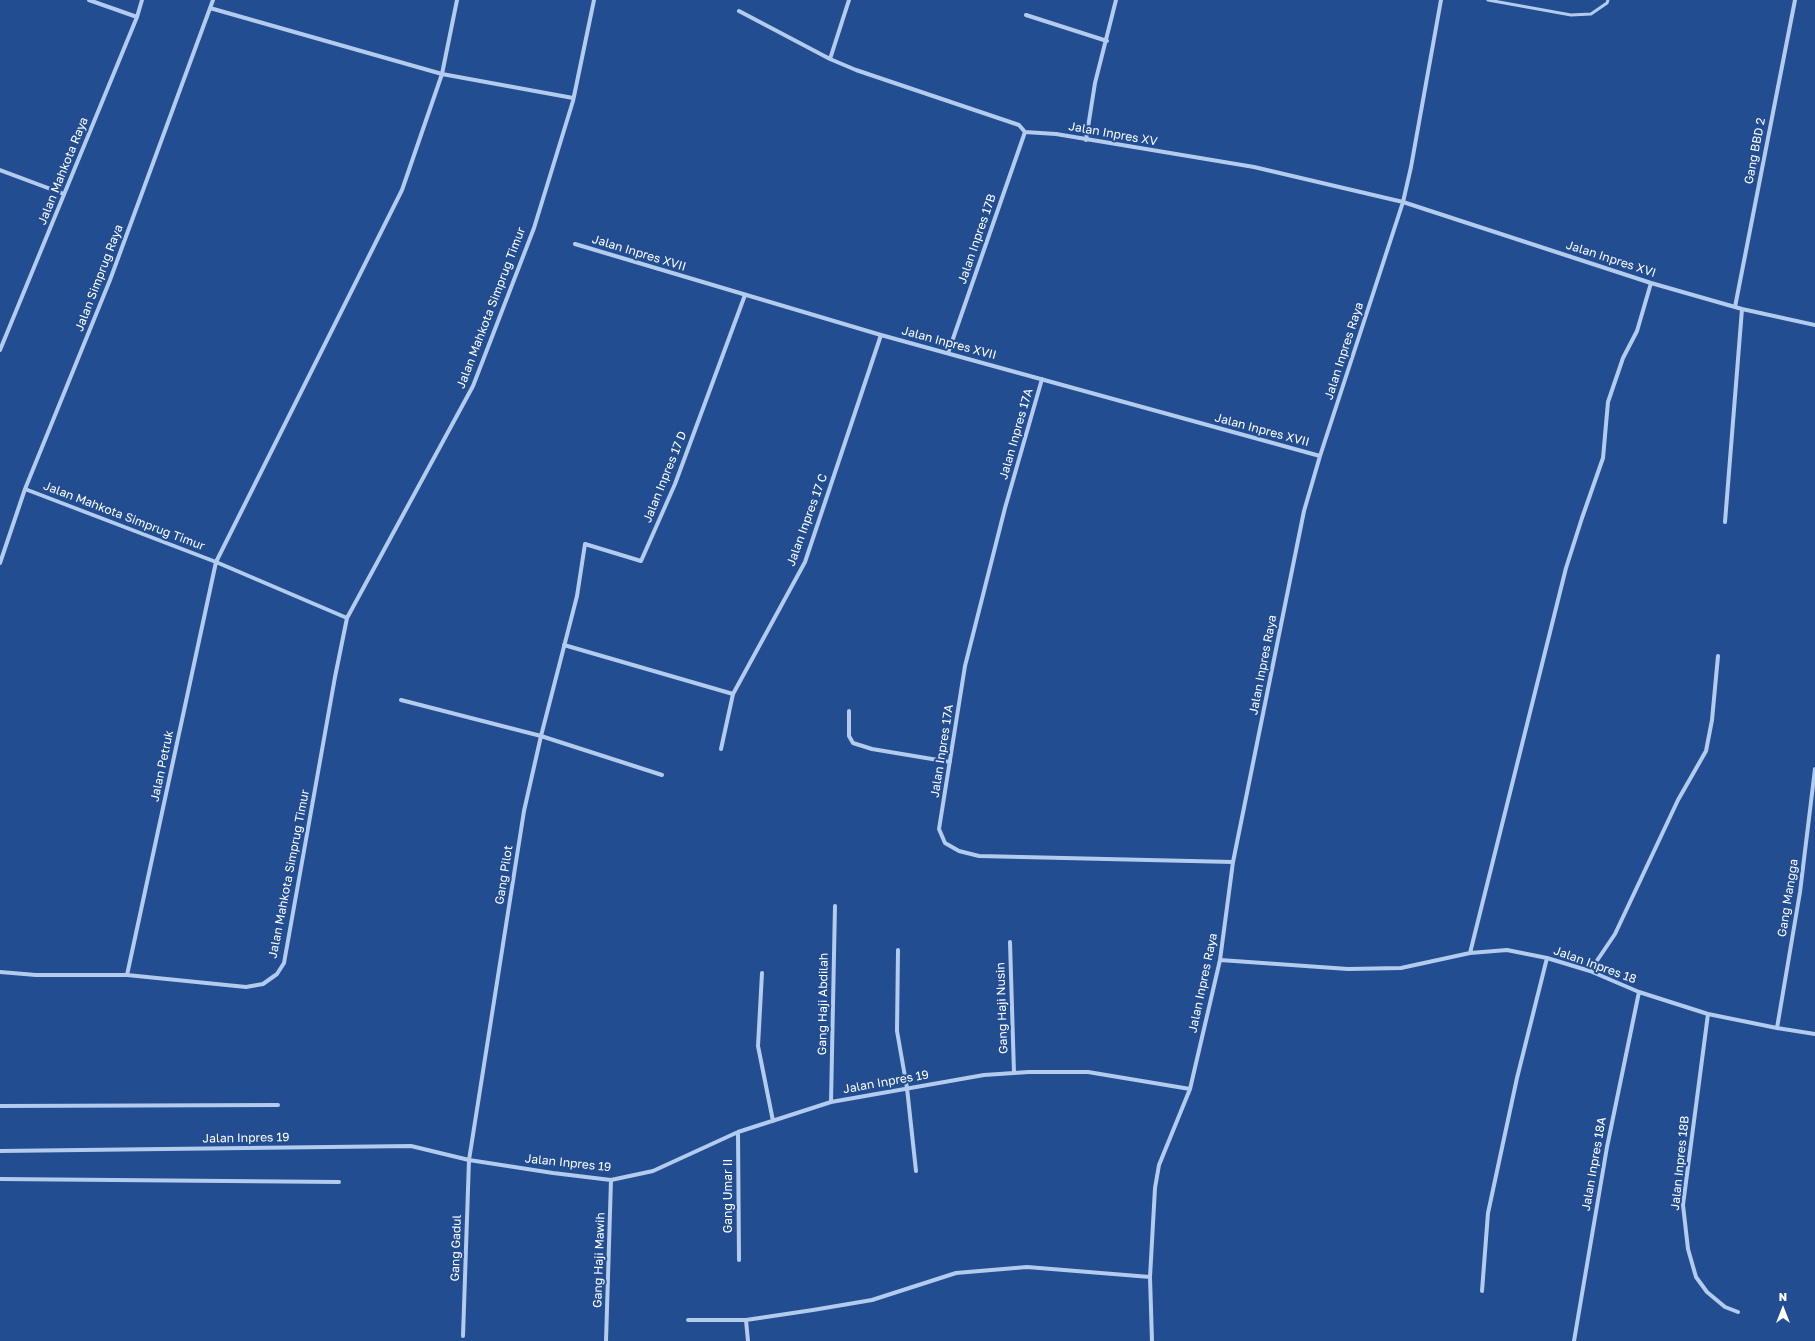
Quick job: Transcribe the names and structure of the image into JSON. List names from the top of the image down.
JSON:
{
  "streets": {
    "street": [
      "Jalan Inpres XV",
      "Gang BBD 2",
      "Jalan Mahkota Raya",
      "Jalan Inpres 17B",
      "Jalan Inpres XVII",
      "Jalan Inpres XVI",
      "Jalan Simprug Raya",
      "Jalan Mahkota Simprug Timur",
      "Jalan Inpres Raya",
      "Jalan Inpres 17A",
      "Jalan Inpres 17 D",
      "Jalan Inpres 17 C",
      "Jalan Petruk",
      "Gang Pilot",
      "Gang Mangga",
      "Jalan Inpres 18",
      "Gang Haji Abdilah",
      "Gang Haji Nusin",
      "Jalan Inpres 19",
      "Jalan Inpres 18B",
      "Jalan Inpres 18A",
      "Gang Umar II",
      "Gang Gadul",
      "Gang Haji Mawih"
    ]
  },
  "crossings": [
    ["Jalan Inpres XV", "Jalan Inpres 17B"],
    ["Jalan Inpres XV", "Jalan Inpres XVI"],
    ["Jalan Inpres XV", "Jalan Inpres Raya"],
    ["Gang BBD 2", "Jalan Inpres XVI"],
    ["Jalan Inpres 17B", "Jalan Inpres XVII"],
    ["Jalan Inpres XVII", "Jalan Inpres Raya"],
    ["Jalan Inpres XVII", "Jalan Inpres 17A"],
    ["Jalan Inpres XVII", "Jalan Inpres 17 D"],
    ["Jalan Inpres XVII", "Jalan Inpres 17 C"],
    ["Jalan Inpres XVI", "Jalan Inpres Raya"],
    ["Jalan Simprug Raya", "Jalan Mahkota Simprug Timur"],
    ["Jalan Mahkota Simprug Timur", "Jalan Petruk"],
    ["Jalan Inpres Raya", "Jalan Inpres 17A"],
    ["Jalan Inpres Raya", "Jalan Inpres 18"],
    ["Jalan Inpres Raya", "Jalan Inpres 19"],
    ["Jalan Inpres 17 D", "Gang Pilot"],
    ["Gang Pilot", "Jalan Inpres 19"],
    ["Gang Pilot", "Gang Gadul"],
    ["Gang Mangga", "Jalan Inpres 18"],
    ["Jalan Inpres 18", "Jalan Inpres 18B"],
    ["Jalan Inpres 18", "Jalan Inpres 18A"],
    ["Gang Haji Abdilah", "Jalan Inpres 19"],
    ["Gang Haji Nusin", "Jalan Inpres 19"],
    ["Jalan Inpres 19", "Gang Umar II"],
    ["Jalan Inpres 19", "Gang Gadul"],
    ["Jalan Inpres 19", "Gang Haji Mawih"]
  ],
  "north": "top"
}
